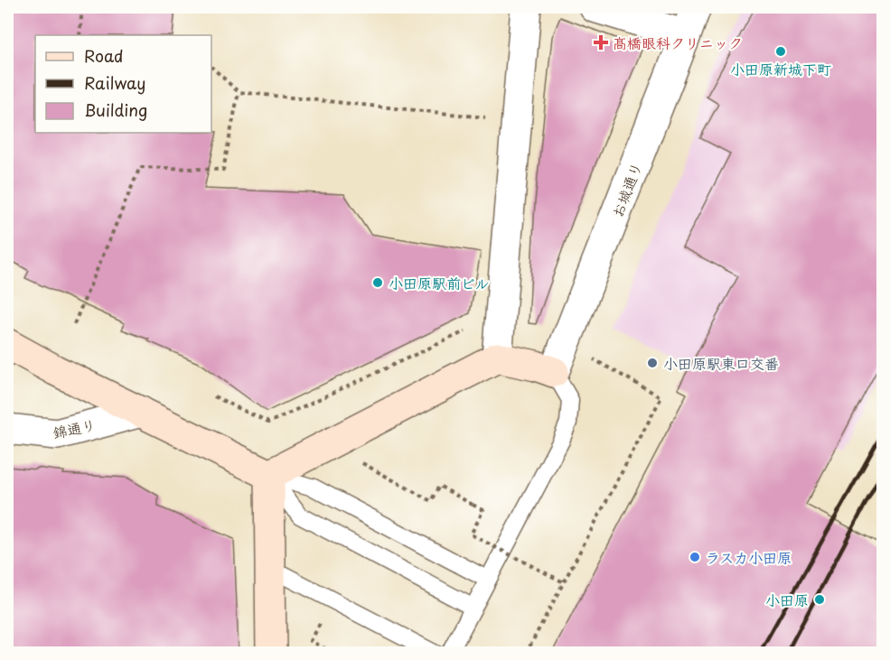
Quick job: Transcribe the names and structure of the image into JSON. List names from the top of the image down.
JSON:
{
  "streets": {
    "street": ["お城通り", "錦通り"]
  },
  "places": {
    "health": ["髙橋眼科クリニック"],
    "other": [
      "小田原新城下町",
      "小田原駅前ビル",
      "小田原駅東口交番",
      "ラスカ小田原",
      "小田原"
    ]
  },
  "legend": ["Road", "Railway", "Building"]
}
